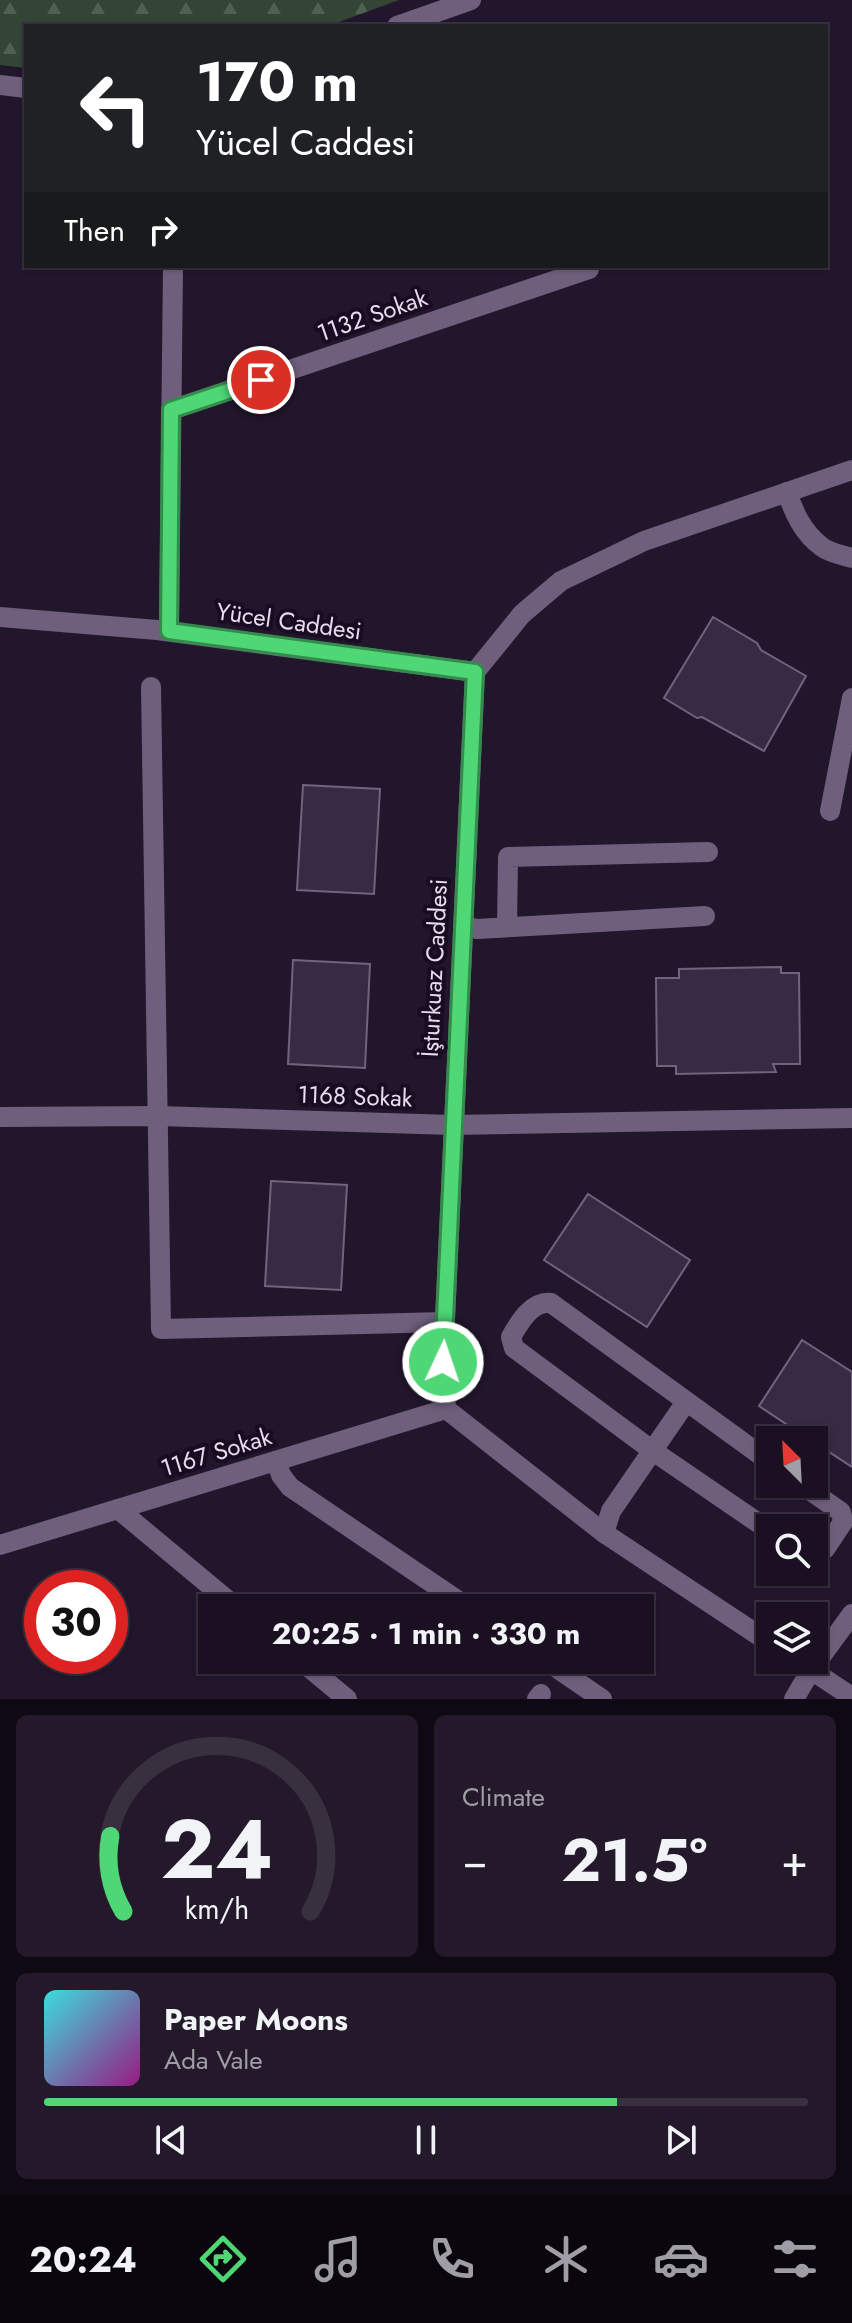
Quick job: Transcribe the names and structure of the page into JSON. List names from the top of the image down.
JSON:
{
  "streets": {
    "street": [
      "1132 Sokak",
      "Yücel Caddesi",
      "İşturkuaz Caddesi",
      "1168 Sokak",
      "1167 Sokak"
    ]
  },
  "crossings": [
    ["Yücel Caddesi", "İşturkuaz Caddesi"],
    ["İşturkuaz Caddesi", "1168 Sokak"],
    ["İşturkuaz Caddesi", "1167 Sokak"]
  ],
  "north": "top left",
  "page": {
    "turn": ["170 m", "Yücel Caddesi"],
    "then": "Then",
    "limit": "30",
    "trip": "20:25 · 1 min · 330 m",
    "tile": "Climate",
    "heat": ["−", "21.5°", "+"],
    "song": ["Paper Moons", "Ada Vale"],
    "tabs": "20:24",
    "gauge": ["24", "km/h"]
  }
}
